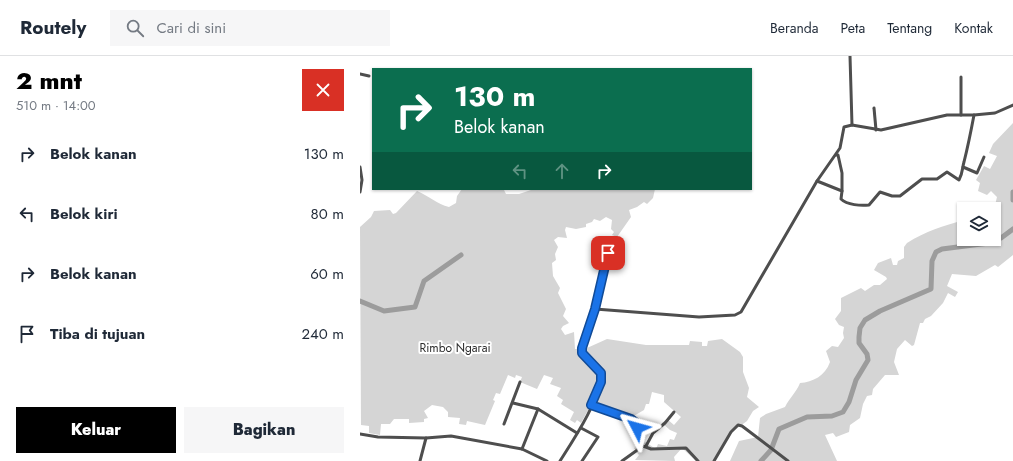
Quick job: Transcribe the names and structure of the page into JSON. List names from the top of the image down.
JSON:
{
  "parks": ["Rimbo Ngarai"],
  "page": {
    "header": "Routely",
    "search": "Cari di sini",
    "nav": [
      "Beranda",
      "Peta",
      "Tentang",
      "Kontak"
    ],
    "heading": ["2 mnt", "510 m · 14:00"],
    "turn": ["130 m", "Belok kanan"],
    "list": [
      {
        "name": "Belok kanan",
        "value": "130 m"
      },
      {
        "name": "Belok kiri",
        "value": "80 m"
      },
      {
        "name": "Belok kanan",
        "value": "60 m"
      },
      {
        "name": "Tiba di tujuan",
        "value": "240 m"
      }
    ],
    "buttons": ["Keluar", "Bagikan"]
  }
}
